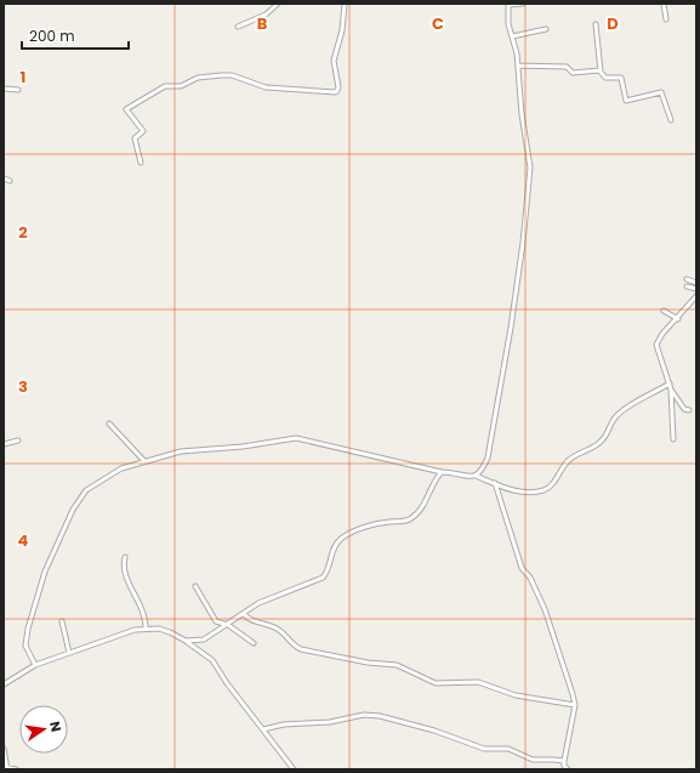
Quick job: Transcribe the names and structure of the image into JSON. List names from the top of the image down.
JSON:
{
  "scale_bar": "200 m",
  "north": "right",
  "grid": {
    "columns": ["B", "C", "D"],
    "rows": [
      "1",
      "2",
      "3",
      "4"
    ]
  }
}
